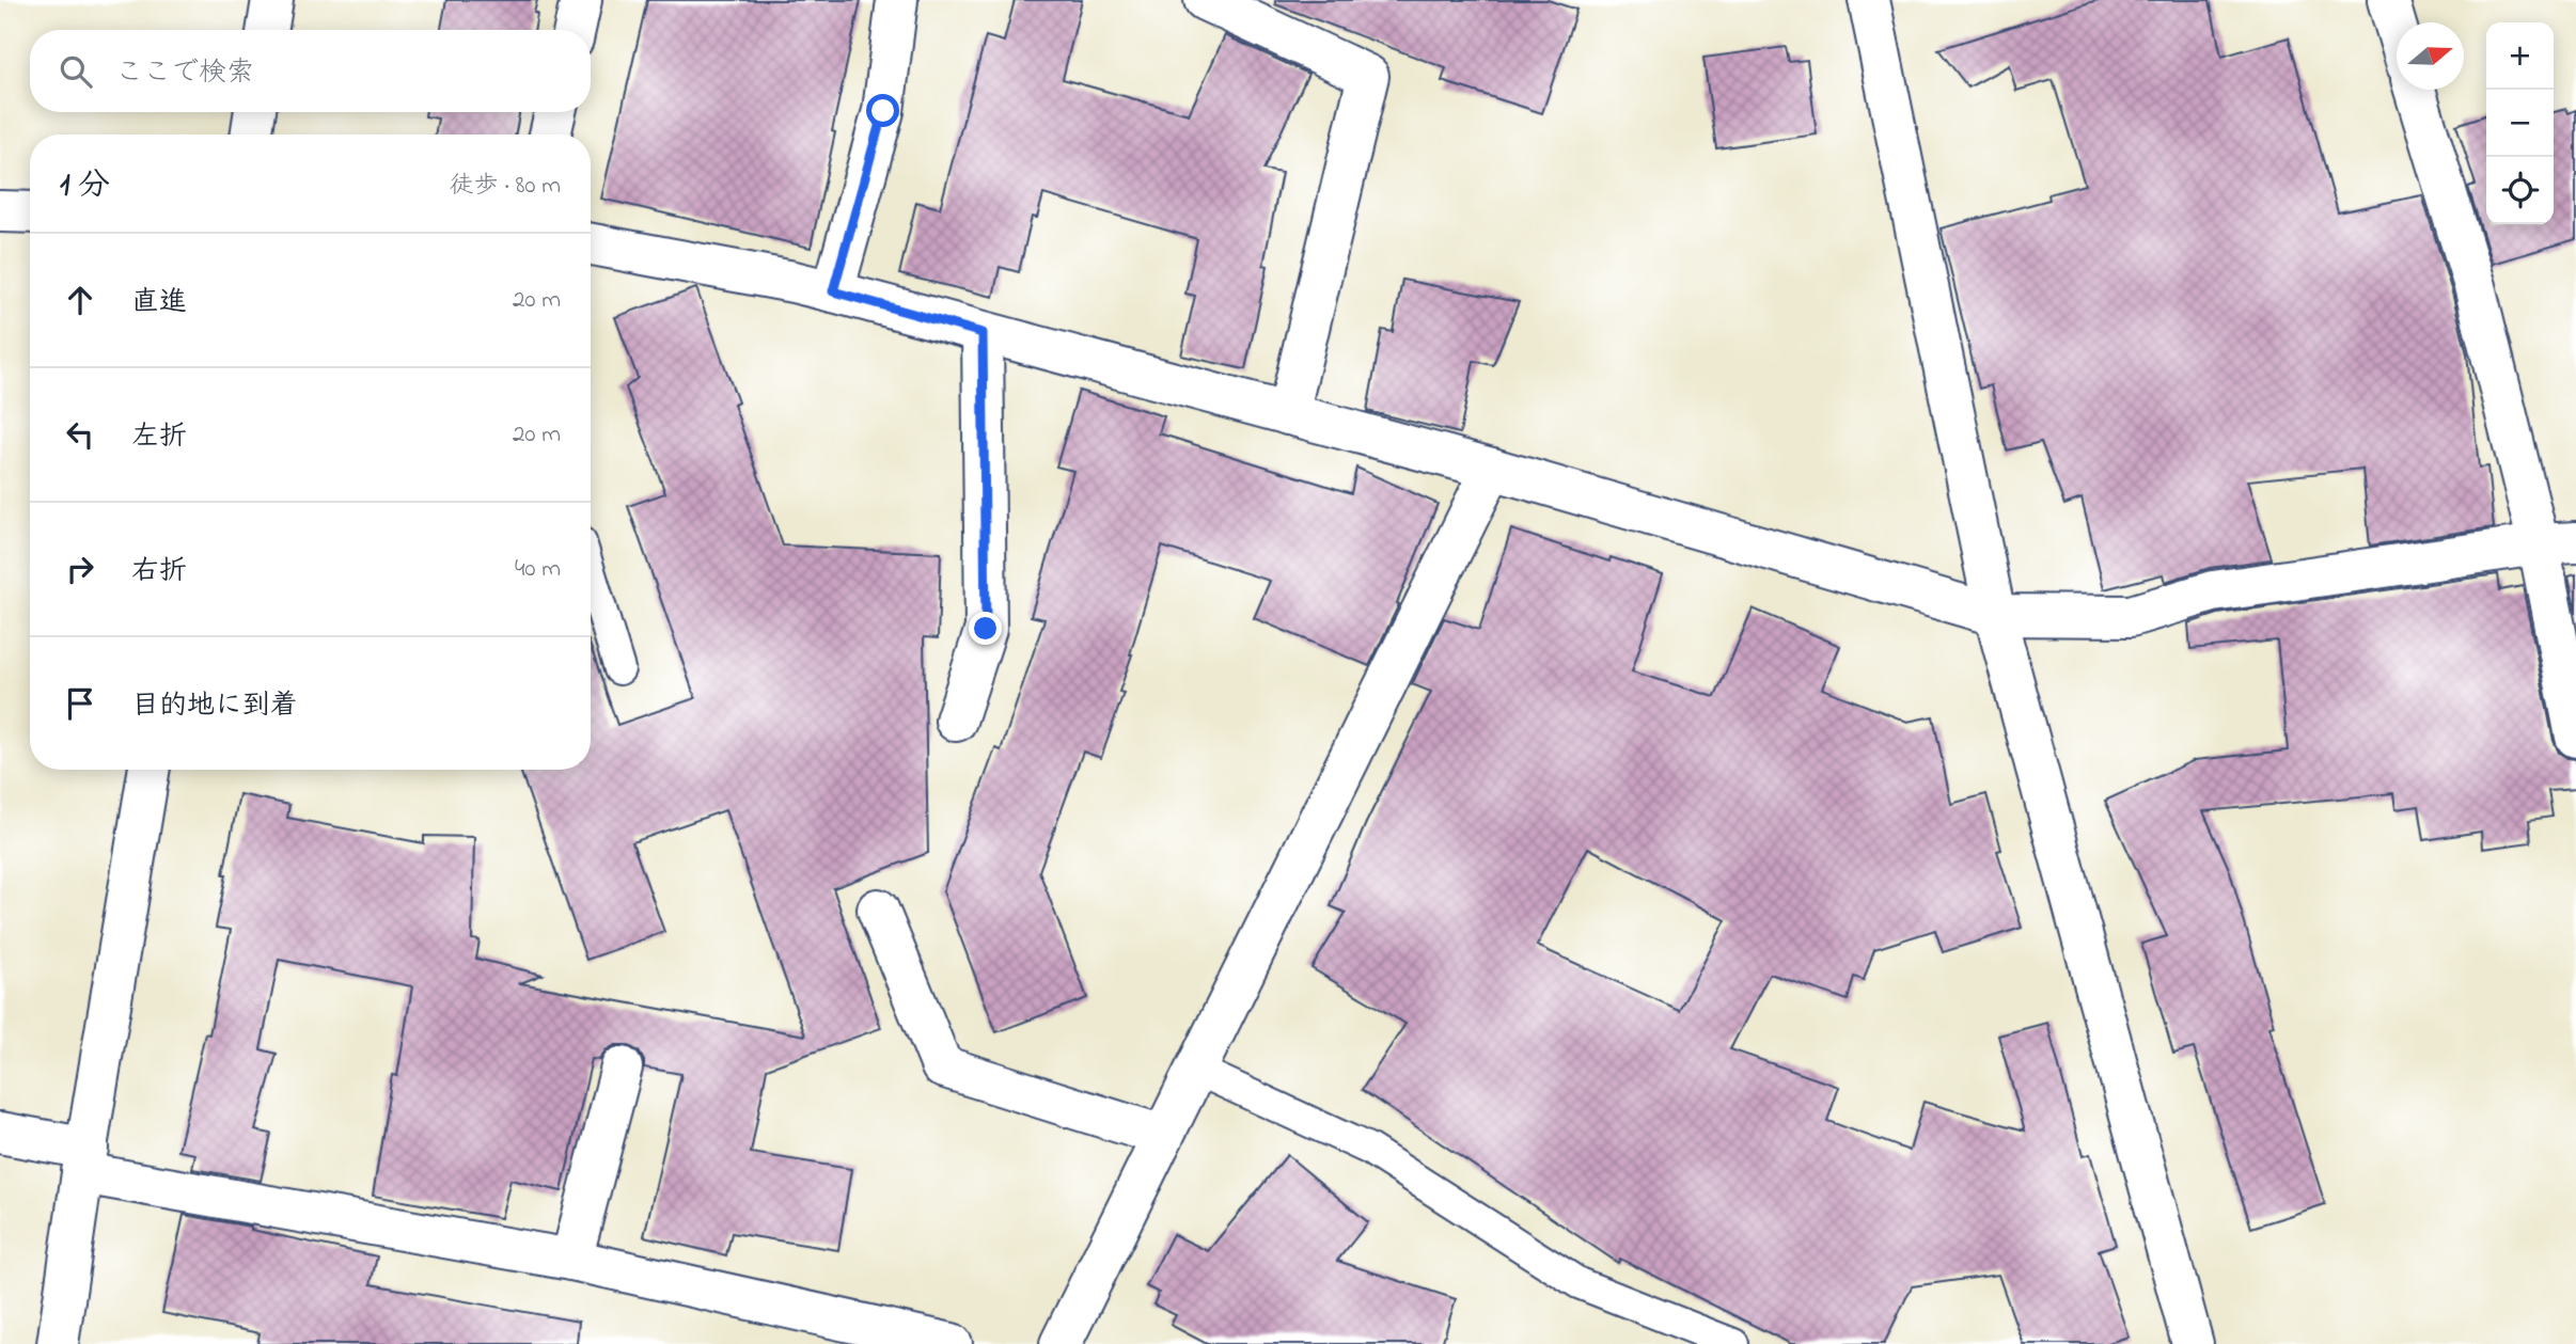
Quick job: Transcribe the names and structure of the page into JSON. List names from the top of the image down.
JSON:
{
  "north": "right",
  "page": {
    "map_buttons": ["+", "−"],
    "search": "ここで検索",
    "heading": ["1 分", "徒歩 · 80 m"],
    "list": [
      ["直進", "20 m"],
      ["左折", "20 m"],
      ["右折", "40 m"],
      "目的地に到着"
    ]
  }
}
